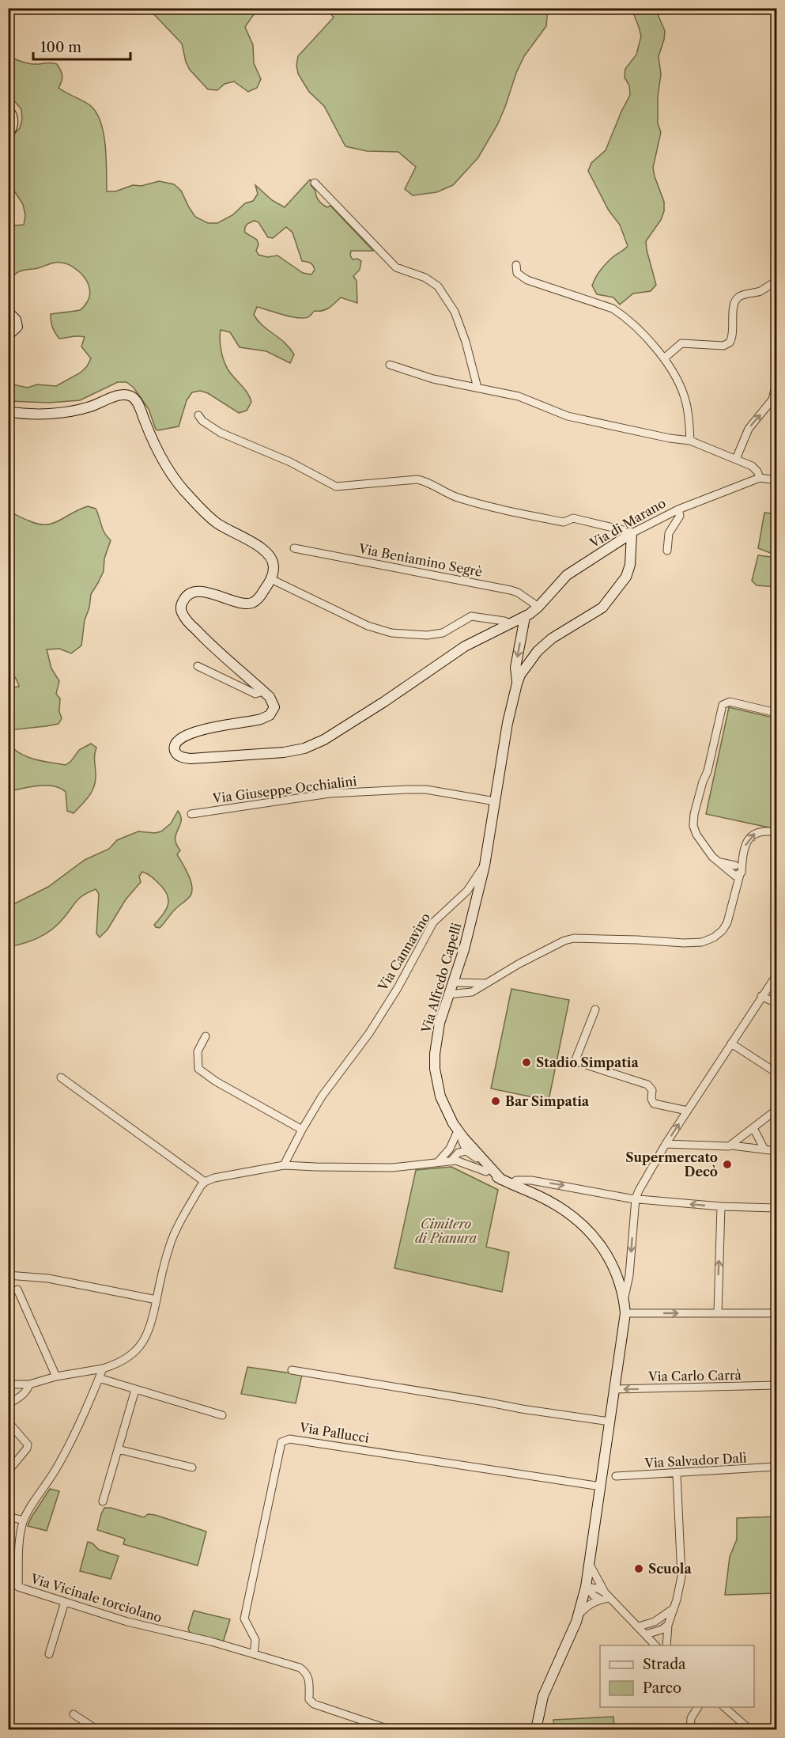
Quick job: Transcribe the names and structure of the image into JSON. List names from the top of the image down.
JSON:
{
  "streets": {
    "street": [
      "Via di Marano",
      "Via Beniamino Segrè",
      "Via Giuseppe Occhialini",
      "Via Cannavino",
      "Via Alfredo Capelli",
      "Via Carlo Carrà",
      "Via Pallucci",
      "Via Salvador Dalì",
      "Via Vicinale torciolano"
    ]
  },
  "crossings": [
    ["Via di Marano", "Via Beniamino Segrè"],
    ["Via di Marano", "Via Cannavino"],
    ["Via Giuseppe Occhialini", "Via Cannavino"],
    ["Via Cannavino", "Via Alfredo Capelli"],
    ["Via Pallucci", "Via Vicinale torciolano"]
  ],
  "one_way": ["Via Carlo Carrà"],
  "parks": ["Cimitero di Pianura"],
  "places": [
    "Stadio Simpatia",
    "Bar Simpatia",
    "Supermercato Decò",
    "Scuola"
  ],
  "legend": ["Strada", "Parco"],
  "scale_bar": "100 m"
}
